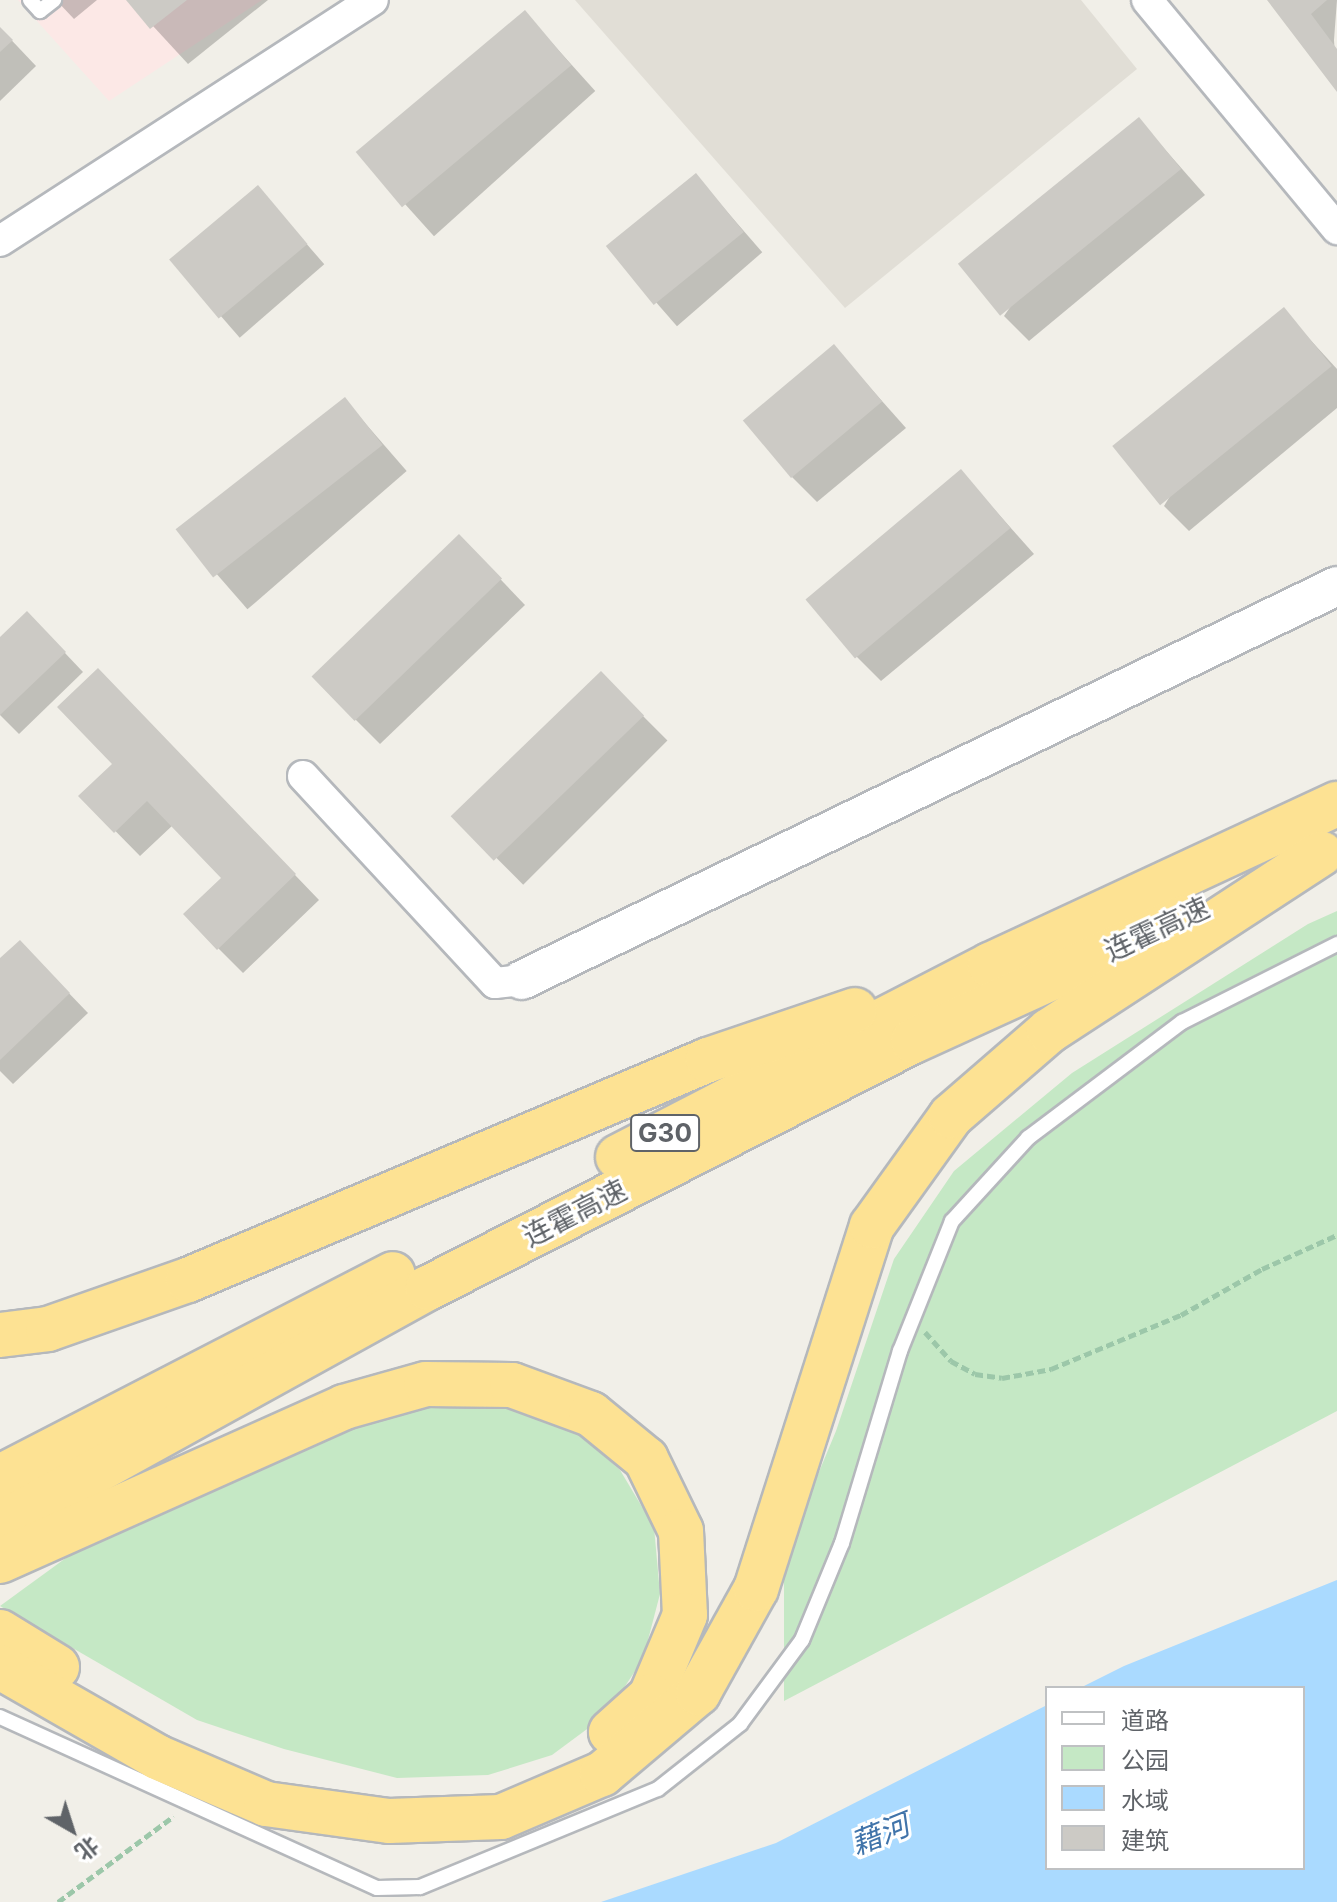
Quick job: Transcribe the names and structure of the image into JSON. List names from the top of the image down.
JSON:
{
  "streets": {
    "highway": ["连霍高速", "G30"]
  },
  "water": ["藉河"],
  "legend": [
    "道路",
    "公园",
    "水域",
    "建筑"
  ],
  "north": "bottom right"
}
